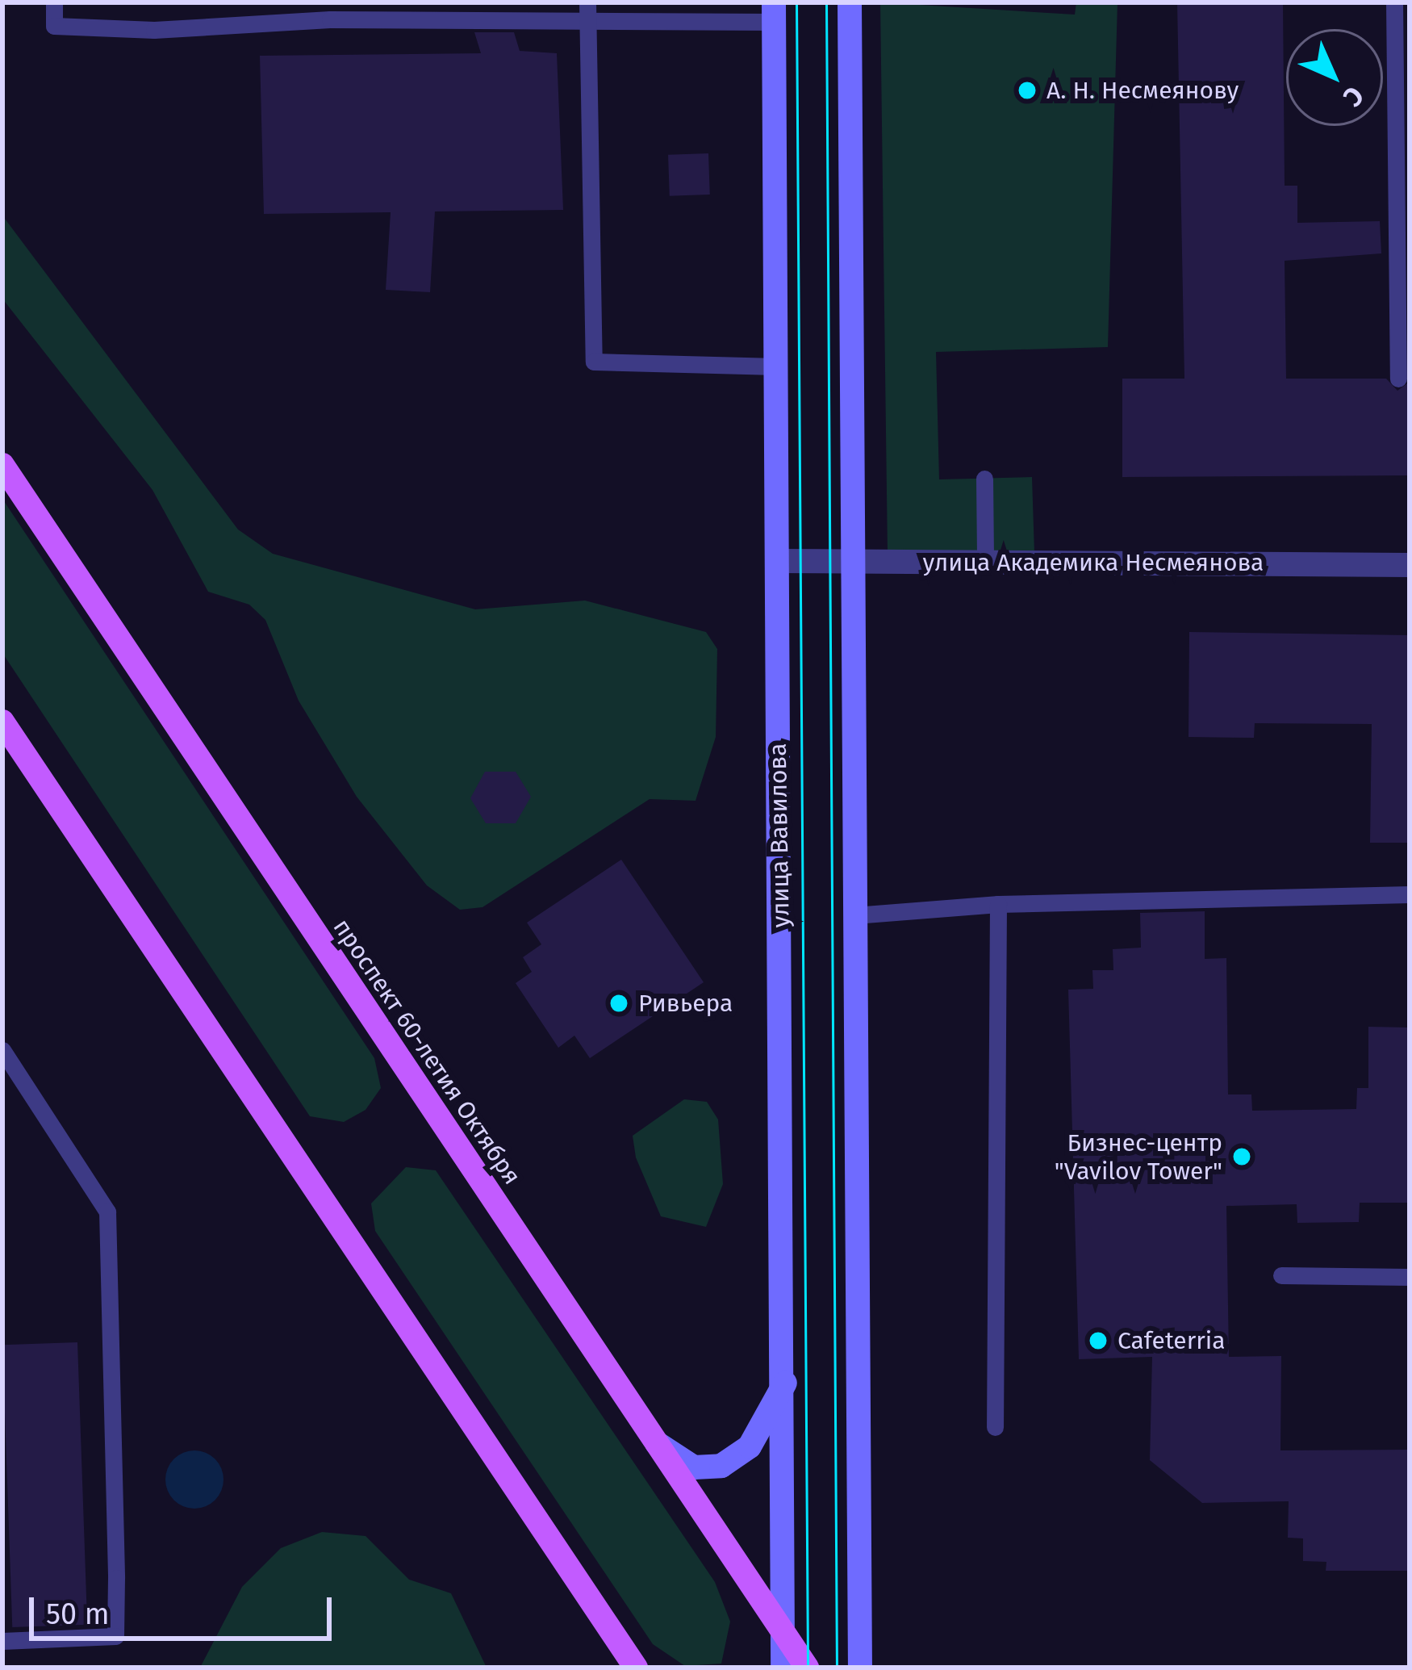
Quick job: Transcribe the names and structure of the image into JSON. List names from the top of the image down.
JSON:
{
  "streets": {
    "main road": ["улица Вавилова", "проспект 60-летия Октября"],
    "street": ["улица Академика Несмеянова"]
  },
  "crossings": [
    ["улица Академика Несмеянова", "улица Вавилова"],
    ["улица Вавилова", "проспект 60-летия Октября"]
  ],
  "places": [
    "А. Н. Несмеянову",
    "Ривьера",
    "Бизнес-центр \"Vavilov Tower\"",
    "Cafeterria"
  ],
  "scale_bar": "50 m",
  "north": "bottom right"
}
